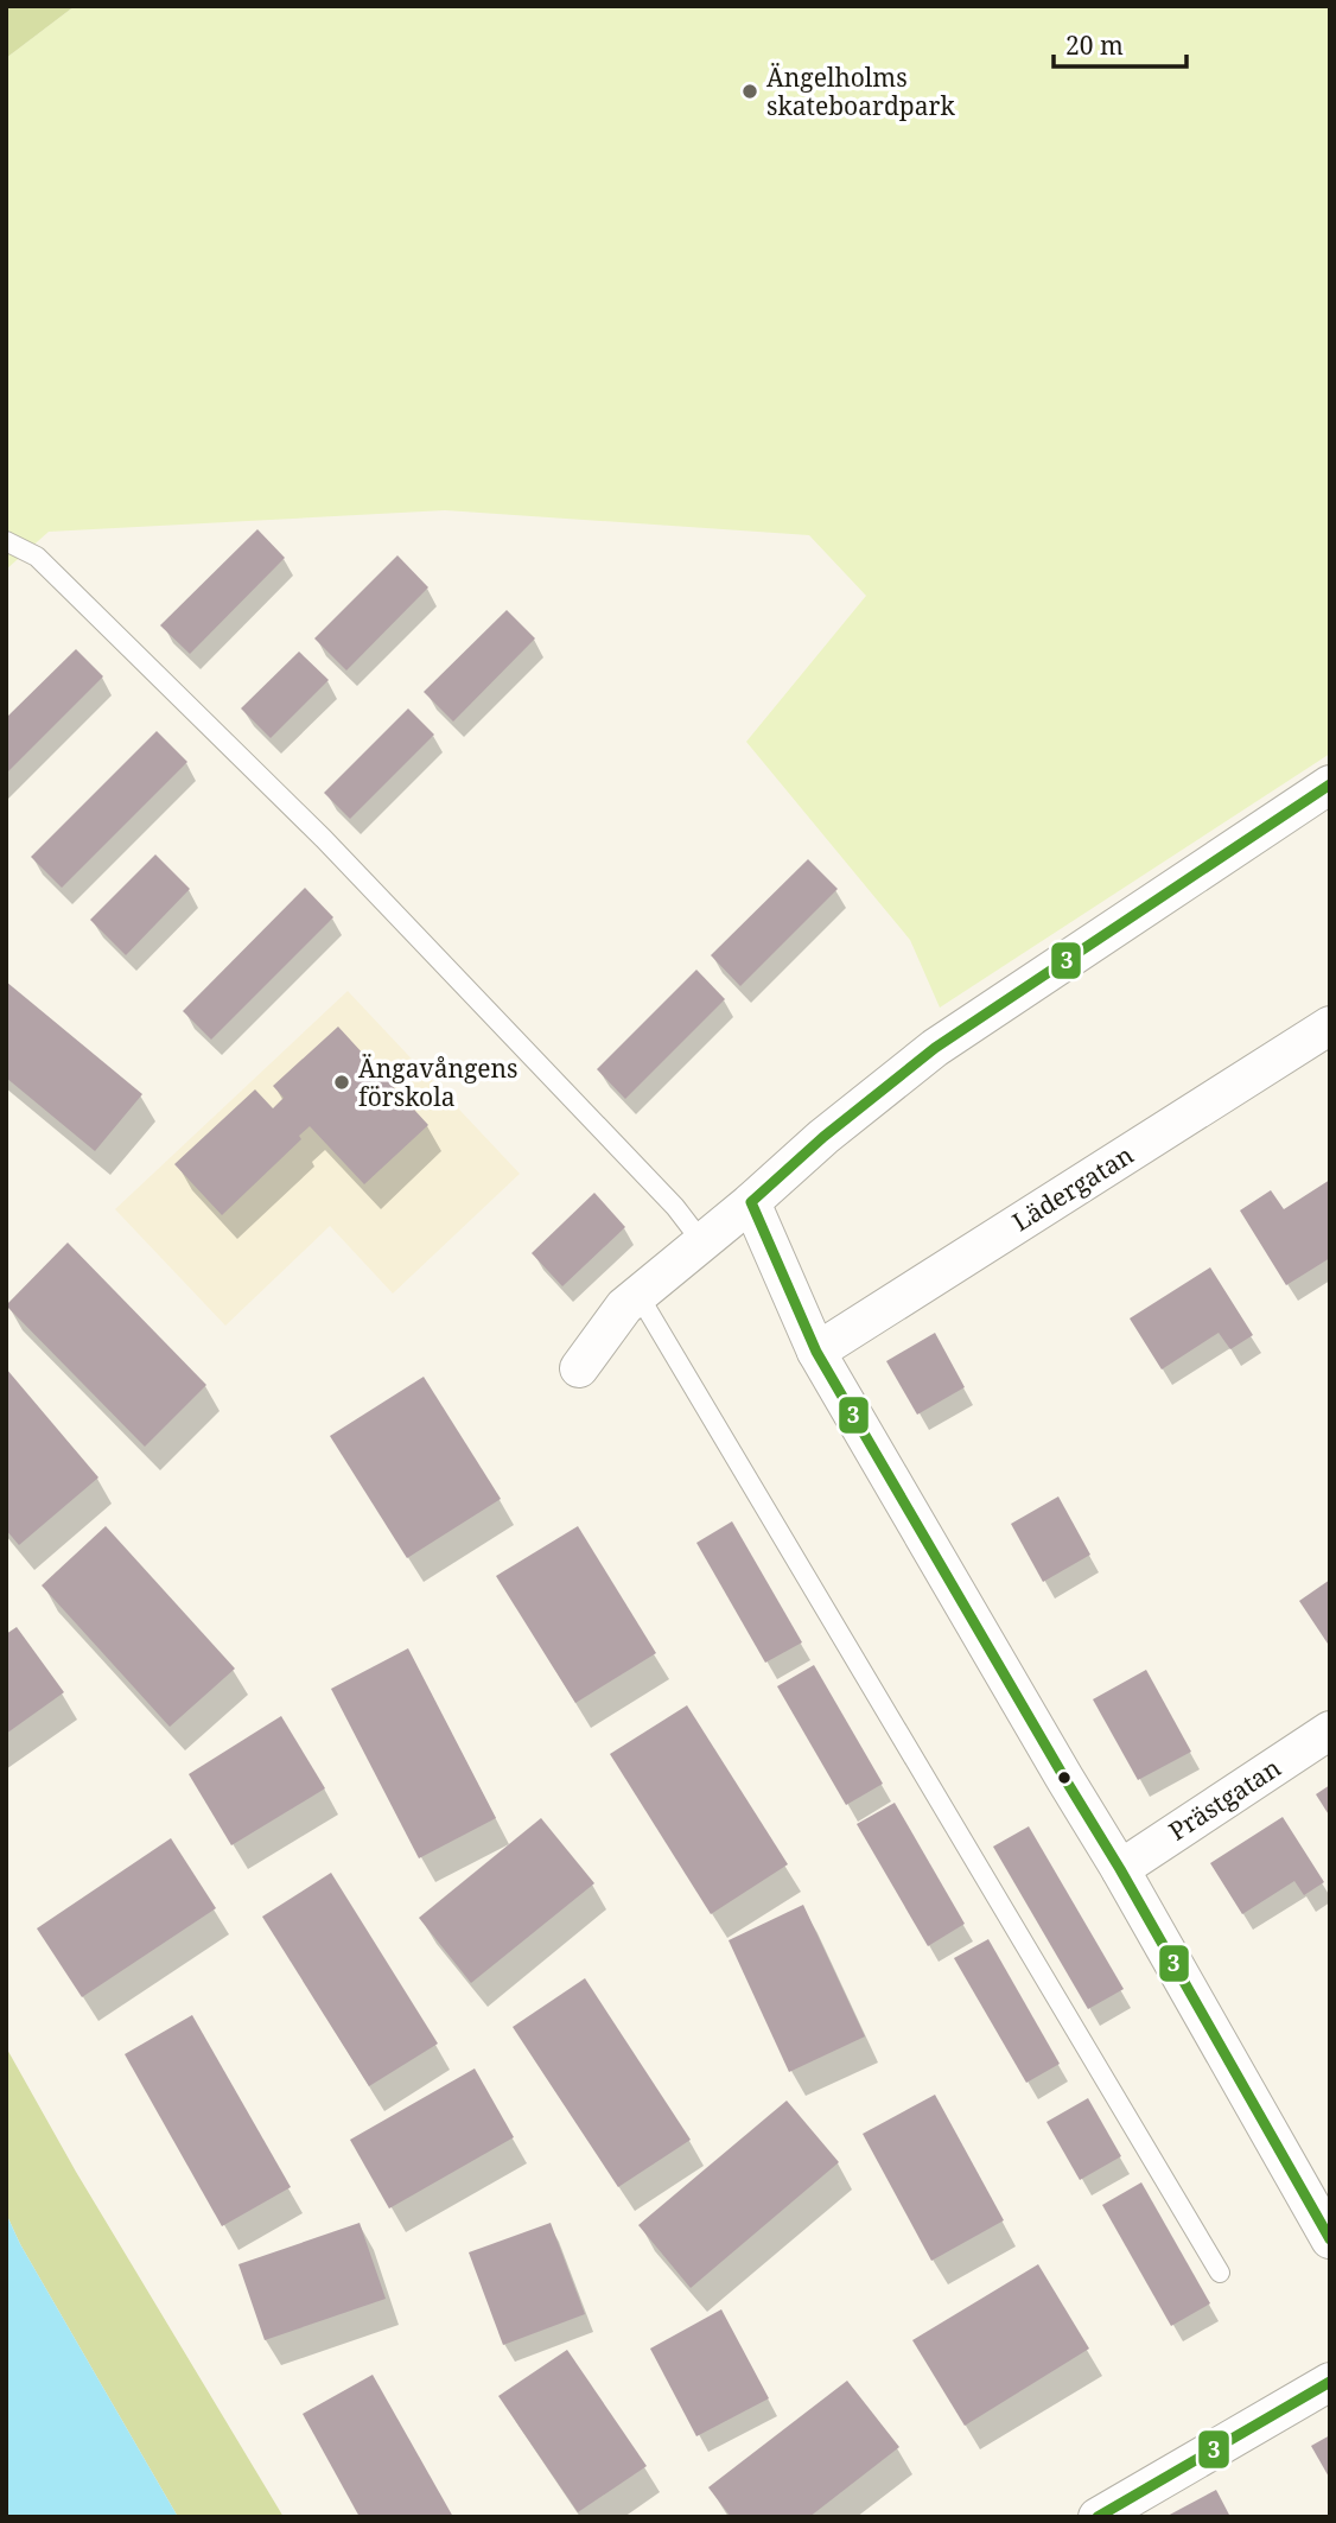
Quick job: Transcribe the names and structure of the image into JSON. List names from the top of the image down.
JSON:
{
  "streets": {
    "street": ["Lädergatan", "Prästgatan"]
  },
  "places": ["Ängelholms skateboardpark", "Ängavångens förskola"],
  "lines": ["transit line 3"],
  "scale_bar": "20 m"
}
